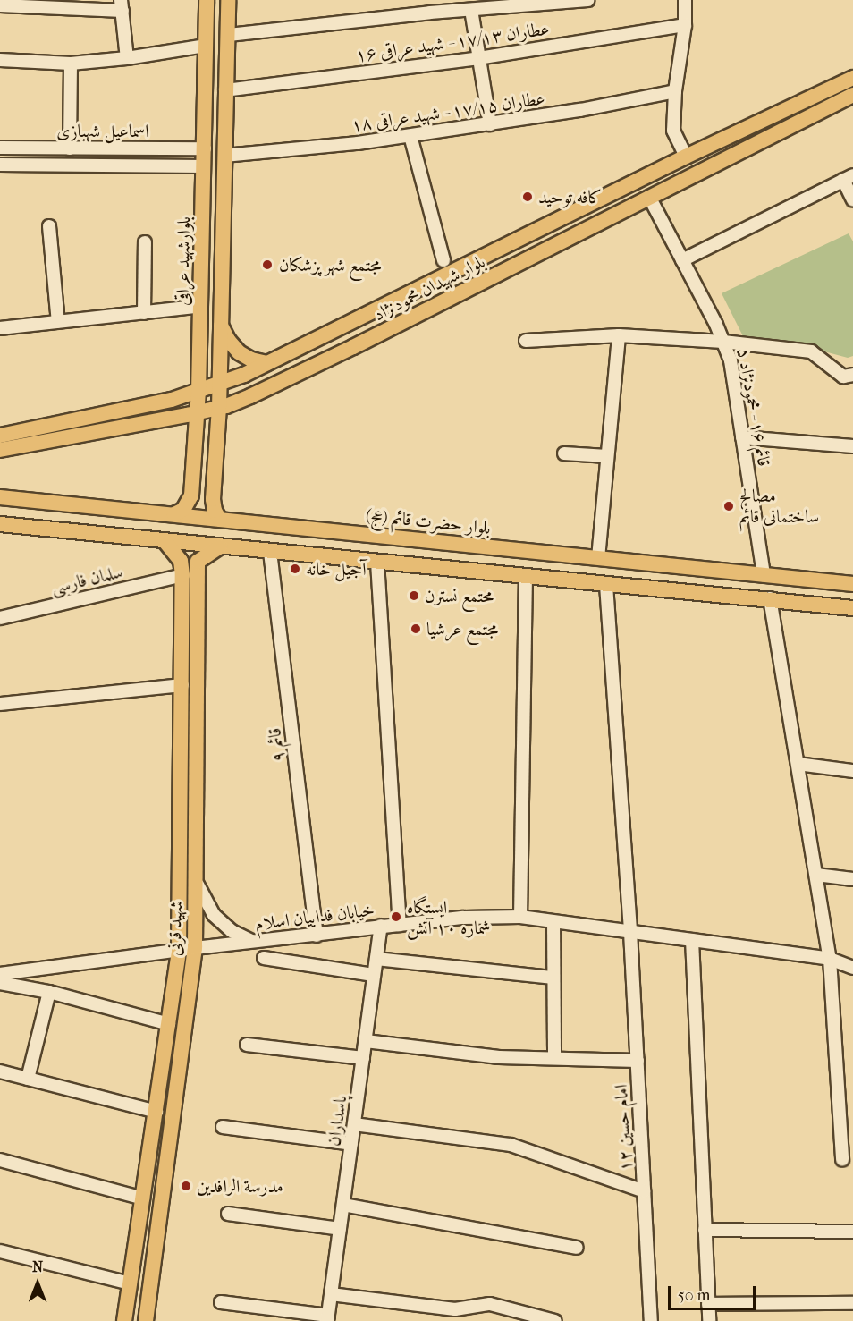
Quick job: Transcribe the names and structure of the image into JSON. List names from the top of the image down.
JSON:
{
  "streets": {
    "main road": [
      "بلوارشهید عراقی",
      "بلوار شهیدان محمودنژاد",
      "بلوار حضرت قائم (عج)",
      "شهید قرنی"
    ],
    "street": [
      "عطاران ۱۷/۱۳ - شهید عراقی ۱۶",
      "عطاران ۱۷/۱۵ - شهید عراقی ۱۸",
      "اسماعیل شهبازی",
      "قائم ۱۶ - محمودنژاد ۵",
      "سلمان فارسی",
      "قائم ۹",
      "خیابان فداییان اسلام",
      "پاسداران",
      "امام حسین ۱۲"
    ]
  },
  "crossings": [
    ["اسماعیل شهبازی", "بلوارشهید عراقی"],
    ["بلوارشهید عراقی", "بلوار شهیدان محمودنژاد"],
    ["بلوار شهیدان محمودنژاد", "قائم ۱۶ - محمودنژاد ۵"],
    ["قائم ۱۶ - محمودنژاد ۵", "بلوار حضرت قائم (عج)"],
    ["سلمان فارسی", "شهید قرنی"],
    ["قائم ۹", "خیابان فداییان اسلام"],
    ["خیابان فداییان اسلام", "شهید قرنی"],
    ["خیابان فداییان اسلام", "پاسداران"],
    ["خیابان فداییان اسلام", "امام حسین ۱۲"]
  ],
  "places": [
    "کافه توحید",
    "مجتمع شهر پزشکان",
    "مصالح ساختمانی قائم",
    "آجیل خانه",
    "محتمع نسترن",
    "مجتمع عرشیا",
    "ایستگاه شماره ۱۰ آتش",
    "مدرسة الرافدین"
  ],
  "scale_bar": "50 m",
  "north": "top"
}
